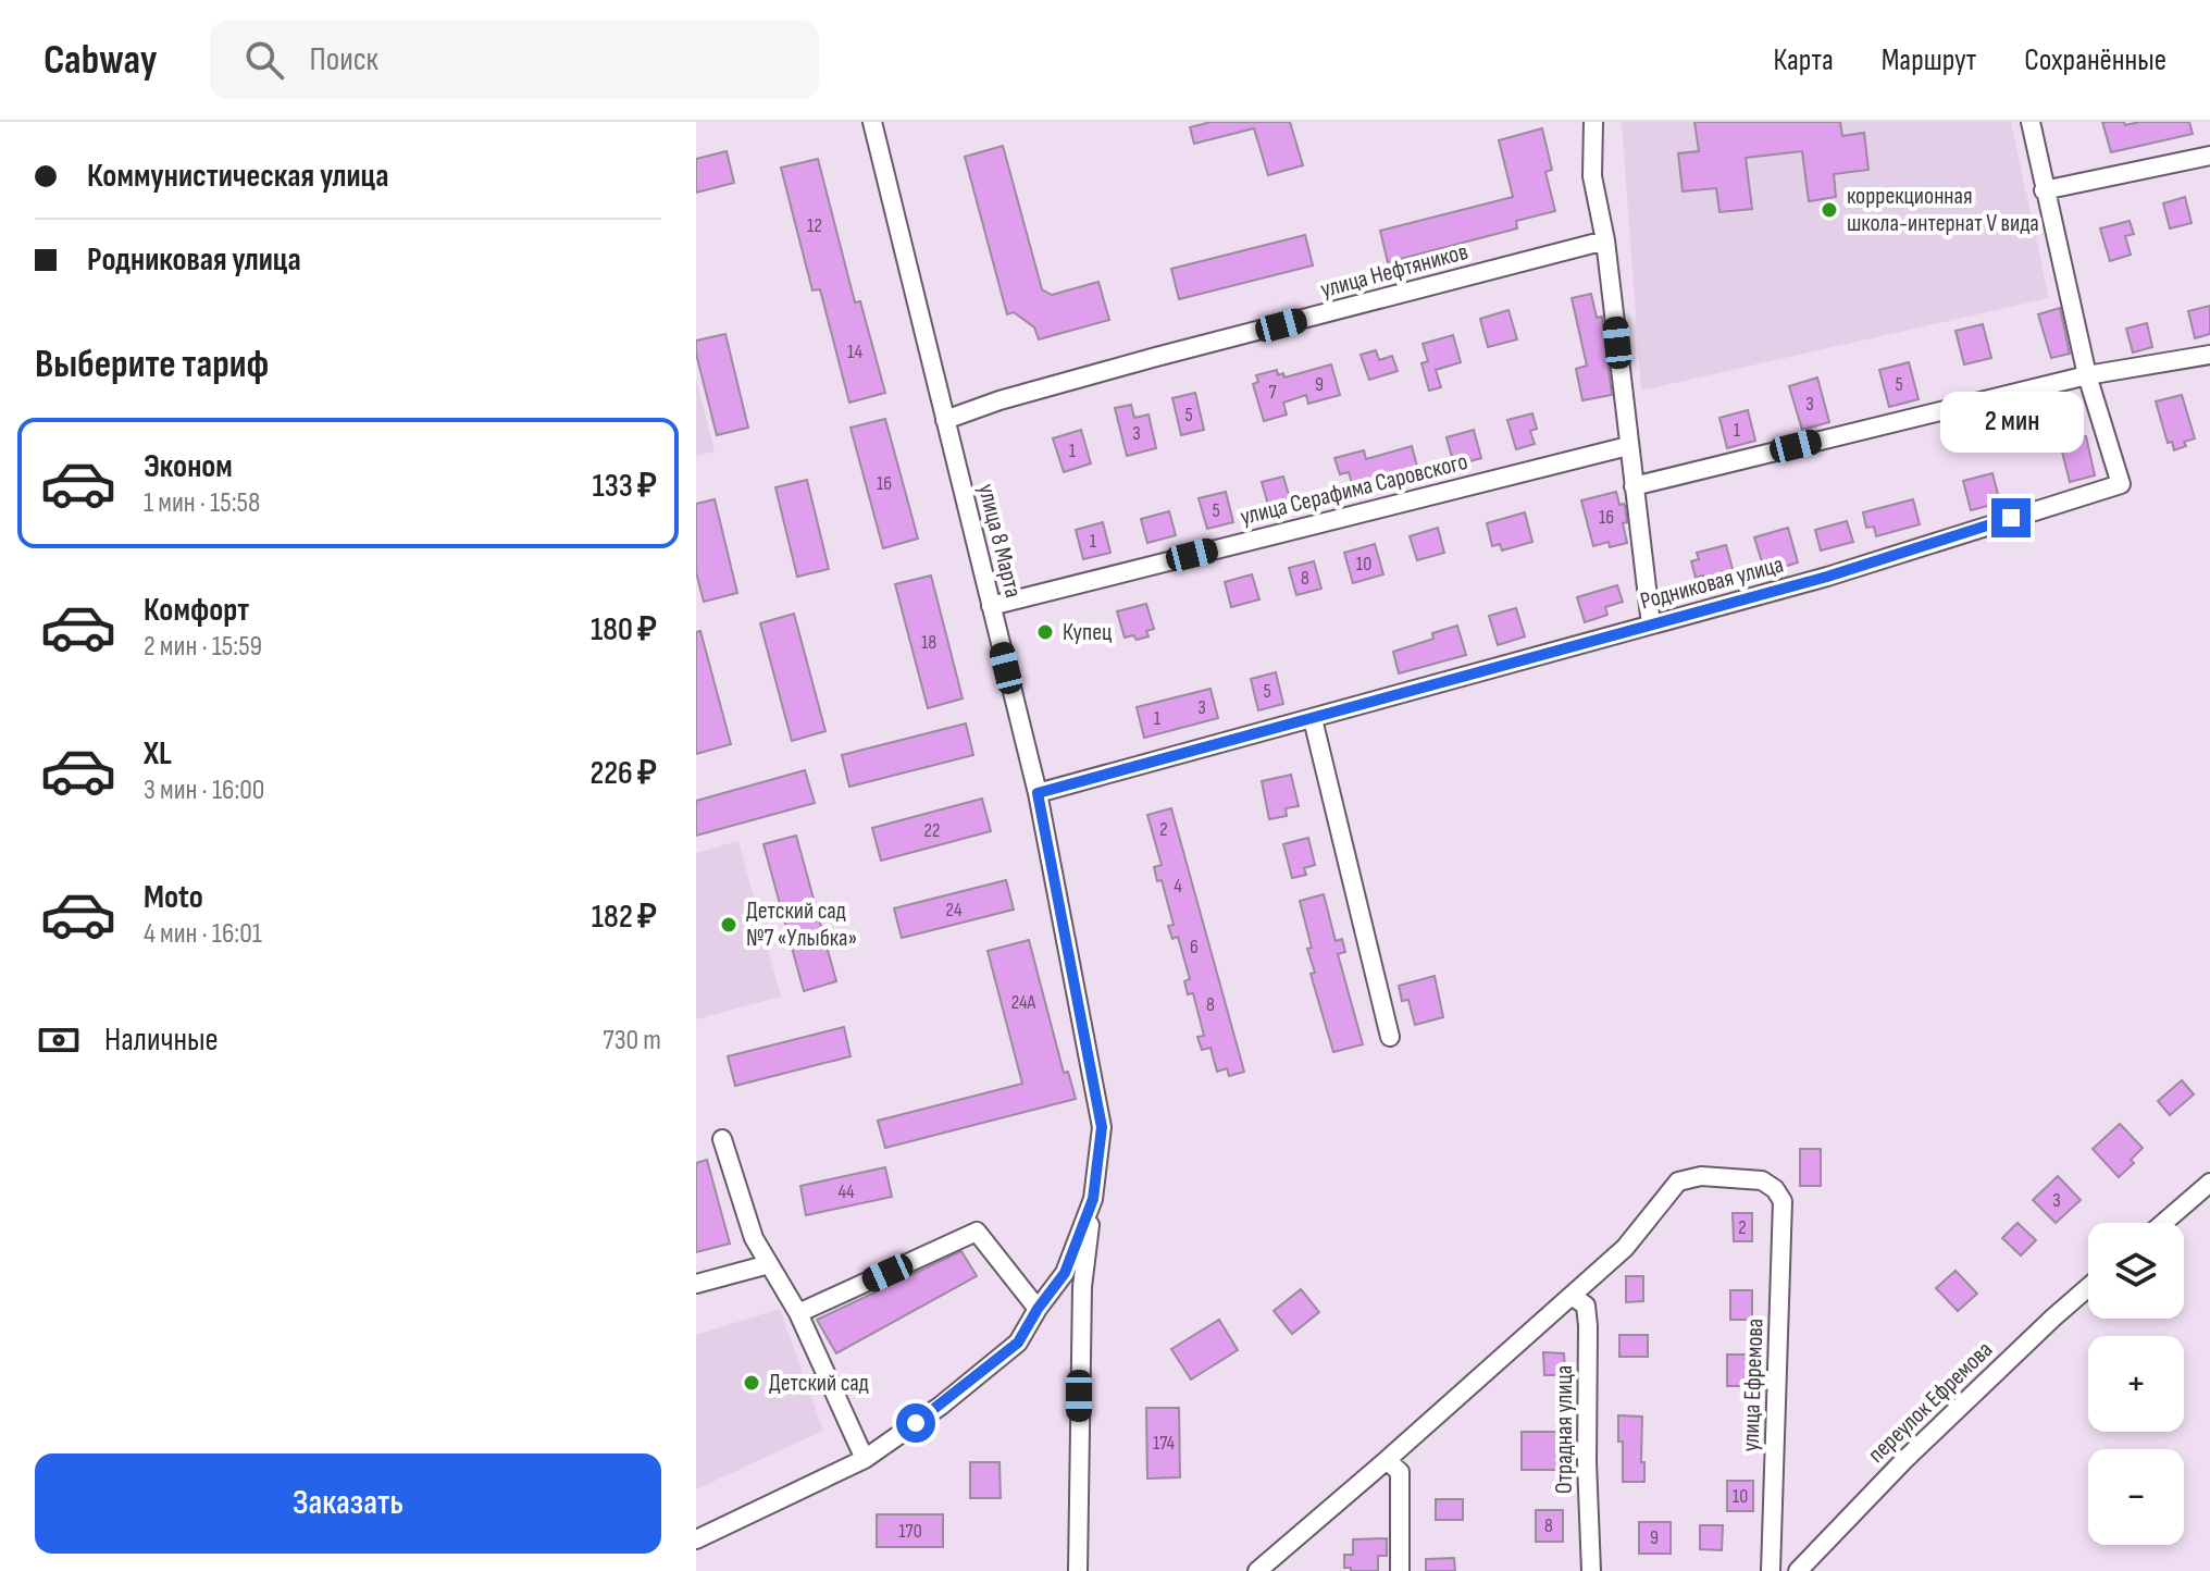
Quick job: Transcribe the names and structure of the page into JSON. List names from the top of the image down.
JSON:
{
  "streets": {
    "street": [
      "улица Нефтяников",
      "улица Серафима Саровского",
      "улица 8 Марта",
      "Родниковая улица",
      "улица Ефремова",
      "переулок Ефремова",
      "Отрадная улица"
    ]
  },
  "crossings": [
    ["улица Нефтяников", "улица 8 Марта"],
    ["улица Серафима Саровского", "улица 8 Марта"],
    ["улица 8 Марта", "Родниковая улица"],
    ["улица Ефремова", "Отрадная улица"]
  ],
  "places": [
    "коррекционная школа-интернат V вида",
    "Купец",
    "Детский сад №7 «Улыбка»",
    "Детский сад"
  ],
  "house_numbers": [
    "12",
    "14",
    "9",
    "5",
    "7",
    "3",
    "5",
    "1",
    "3",
    "1",
    "16",
    "5",
    "16",
    "1",
    "10",
    "8",
    "18",
    "5",
    "3",
    "1",
    "2",
    "22",
    "4",
    "24",
    "6",
    "24А",
    "8",
    "44",
    "3",
    "2",
    "174",
    "10",
    "8",
    "170",
    "9"
  ],
  "page": {
    "header": "Cabway",
    "search": "Поиск",
    "nav": ["Карта", "Маршрут", "Сохранённые"],
    "banner": ["Коммунистическая улица", "Родниковая улица"],
    "heading": "Выберите тариф",
    "bubble": "2 мин",
    "list": [
      {
        "name": "Эконом",
        "note": "1 мин · 15:58",
        "value": "133 ₽"
      },
      {
        "name": "Комфорт",
        "note": "2 мин · 15:59",
        "value": "180 ₽"
      },
      {
        "name": "XL",
        "note": "3 мин · 16:00",
        "value": "226 ₽"
      },
      {
        "name": "Moto",
        "note": "4 мин · 16:01",
        "value": "182 ₽"
      }
    ],
    "pay": ["Наличные", "730 m"],
    "map_buttons": ["+", "−"],
    "buttons": "Заказать"
  }
}
